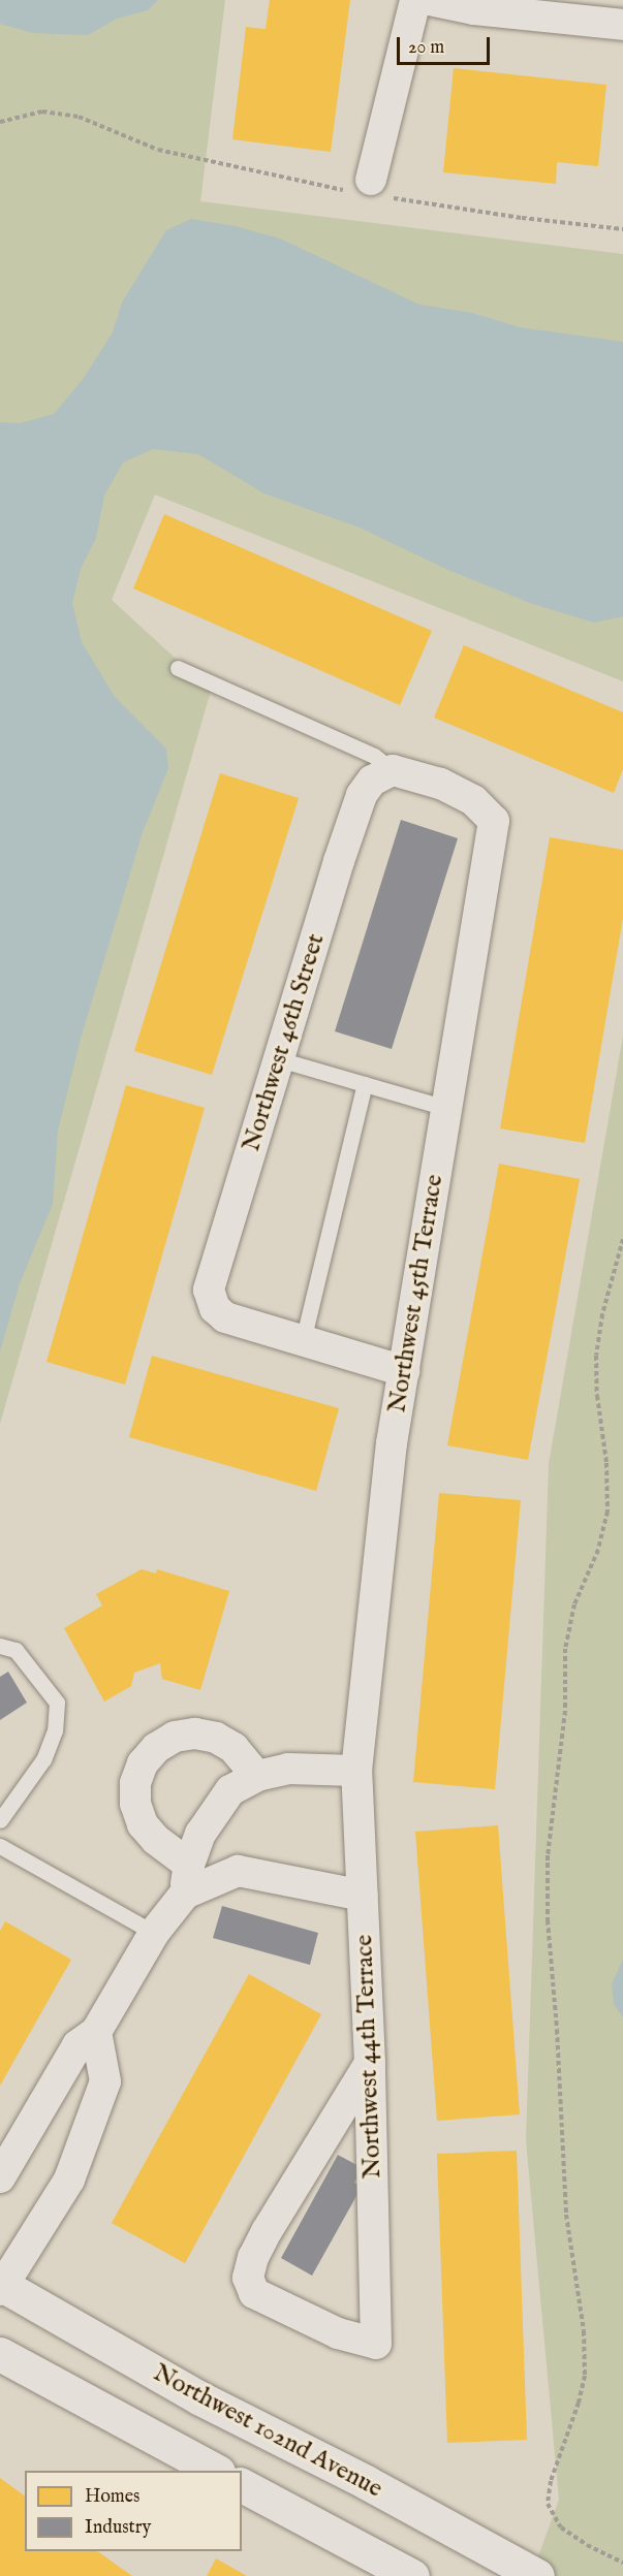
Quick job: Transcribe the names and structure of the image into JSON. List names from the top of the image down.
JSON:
{
  "streets": {
    "street": [
      "Northwest 46th Street",
      "Northwest 45th Terrace",
      "Northwest 44th Terrace",
      "Northwest 102nd Avenue"
    ]
  },
  "crossings": [
    ["Northwest 46th Street", "Northwest 45th Terrace"],
    ["Northwest 45th Terrace", "Northwest 44th Terrace"]
  ],
  "legend": ["Homes", "Industry"],
  "scale_bar": "20 m"
}
